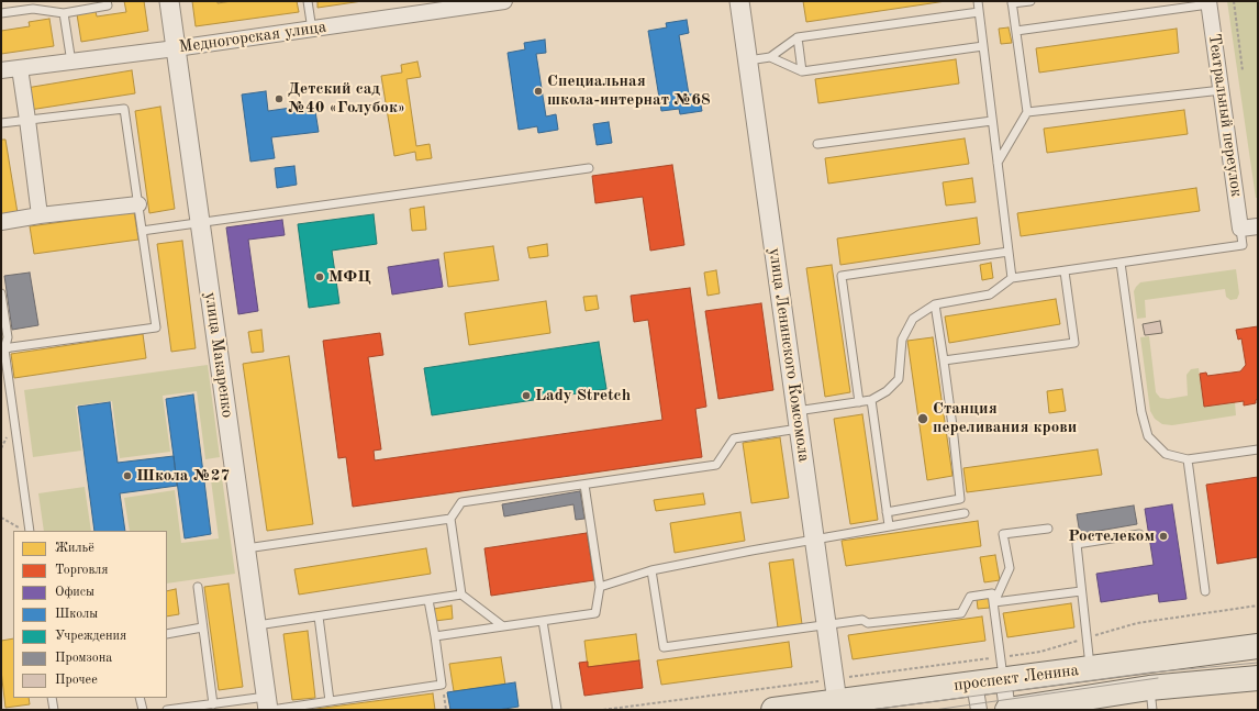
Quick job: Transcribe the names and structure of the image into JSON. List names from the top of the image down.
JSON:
{
  "streets": {
    "main road": ["проспект Ленина"],
    "street": [
      "Медногорская улица",
      "Театральный переулок",
      "улица Макаренко",
      "улица Ленинского Комсомола"
    ]
  },
  "crossings": [
    ["Медногорская улица", "улица Макаренко"],
    ["улица Ленинского Комсомола", "проспект Ленина"]
  ],
  "places": [
    "Специальная школа-интернат №68",
    "Детский сад №40 «Голубок»",
    "МФЦ",
    "Lady Stretch",
    "Станция переливания крови",
    "Школа №27",
    "Ростелеком"
  ],
  "legend": [
    "Жильё",
    "Торговля",
    "Офисы",
    "Школы",
    "Учреждения",
    "Промзона",
    "Прочее"
  ]
}
